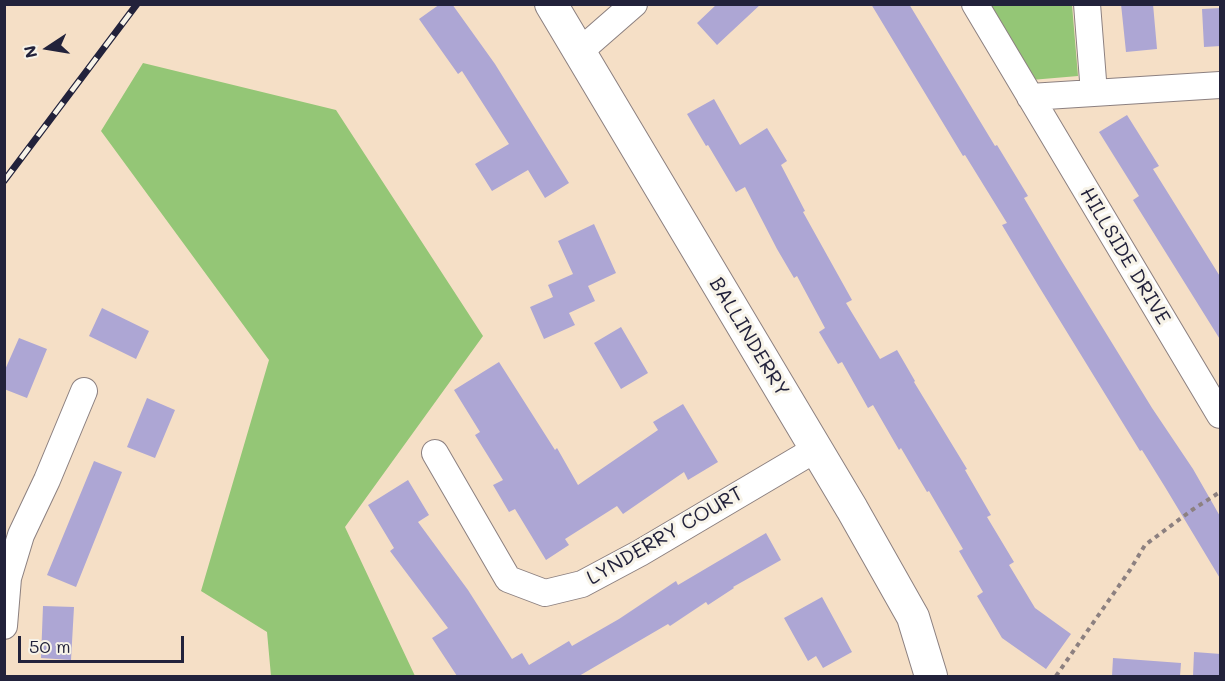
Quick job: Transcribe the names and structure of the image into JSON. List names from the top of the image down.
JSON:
{
  "streets": {
    "street": ["HILLSIDE DRIVE", "BALLINDERRY", "LYNDERRY COURT"]
  },
  "crossings": [
    ["BALLINDERRY", "LYNDERRY COURT"]
  ],
  "scale_bar": "50 m",
  "north": "left"
}
